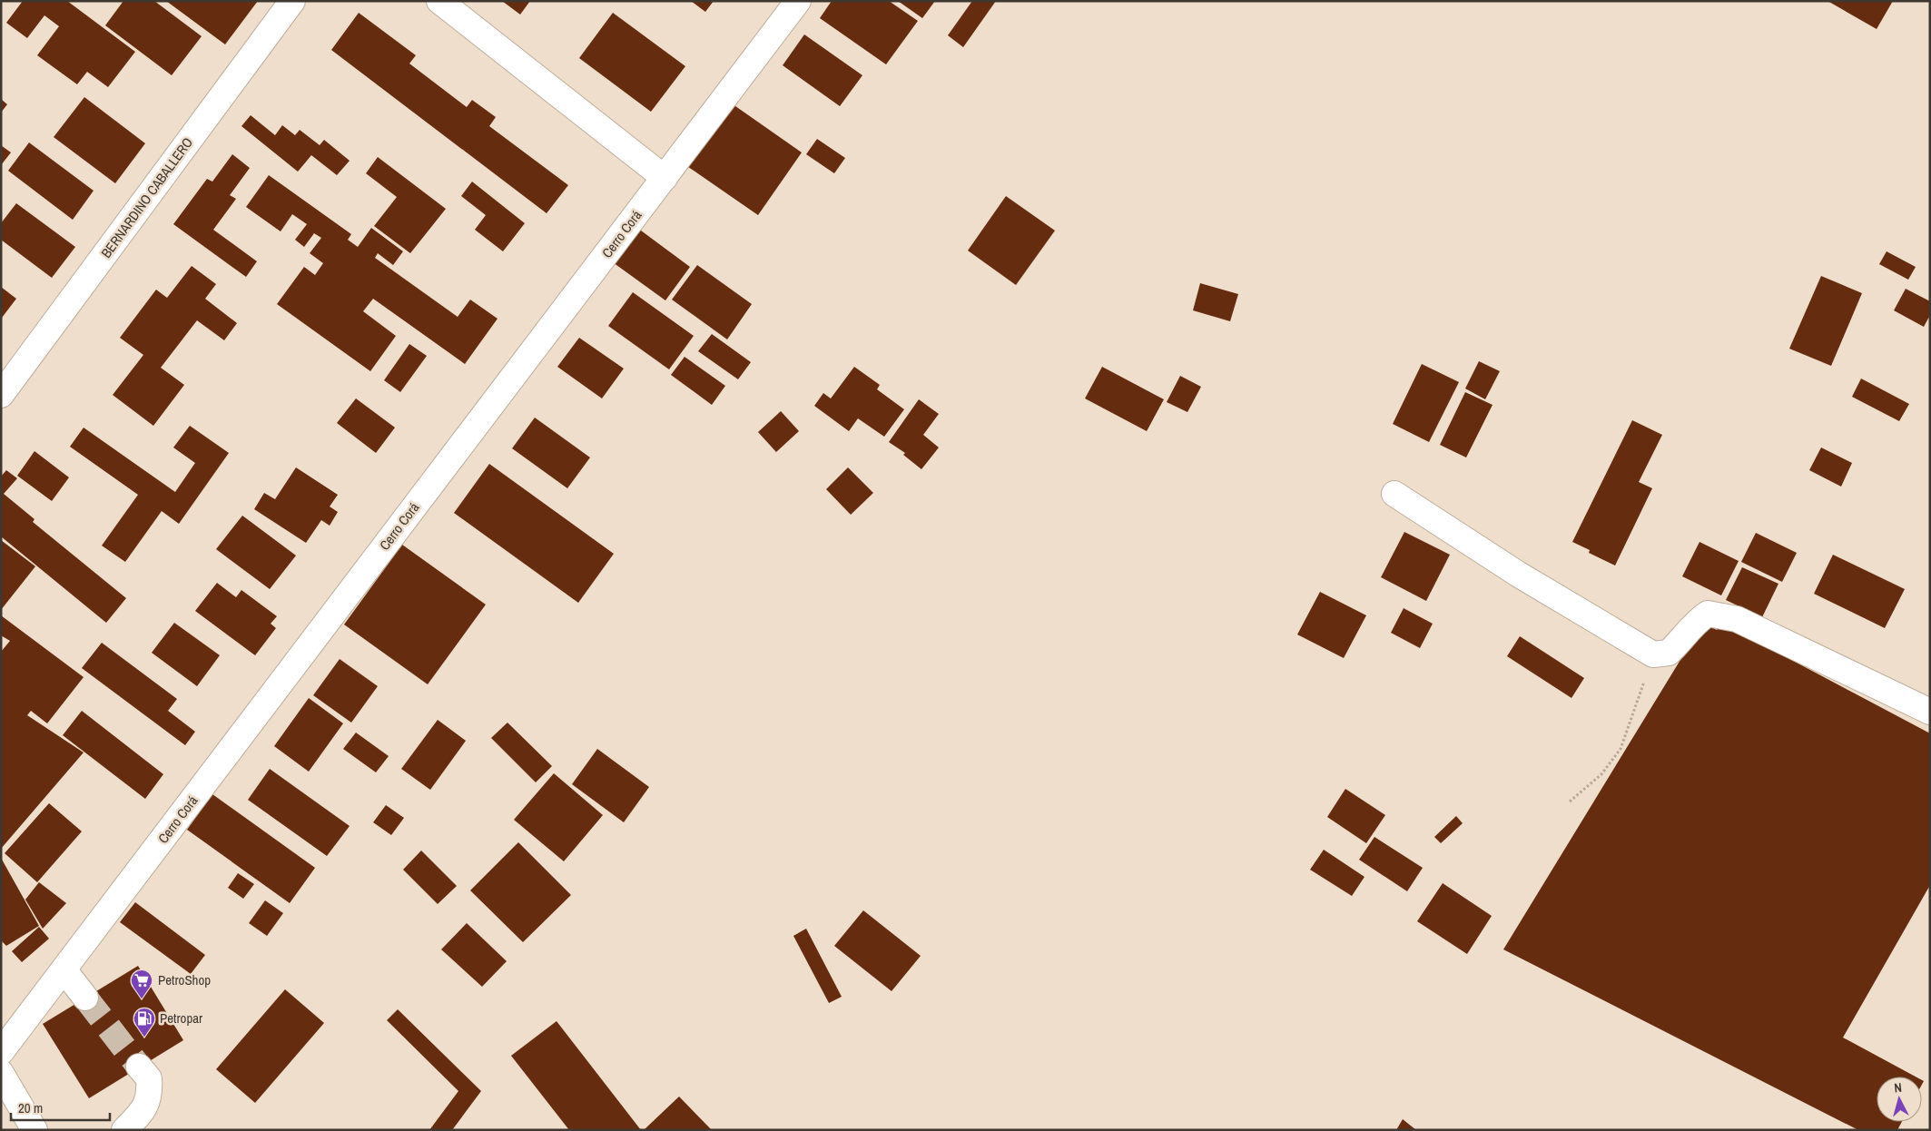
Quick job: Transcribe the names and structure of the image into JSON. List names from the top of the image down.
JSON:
{
  "streets": {
    "street": ["BERNARDINO CABALLERO", "Cerro Corá"]
  },
  "places": {
    "supermarket": ["PetroShop"],
    "fuel station": ["Petropar"]
  },
  "scale_bar": "20 m",
  "north": "top"
}
